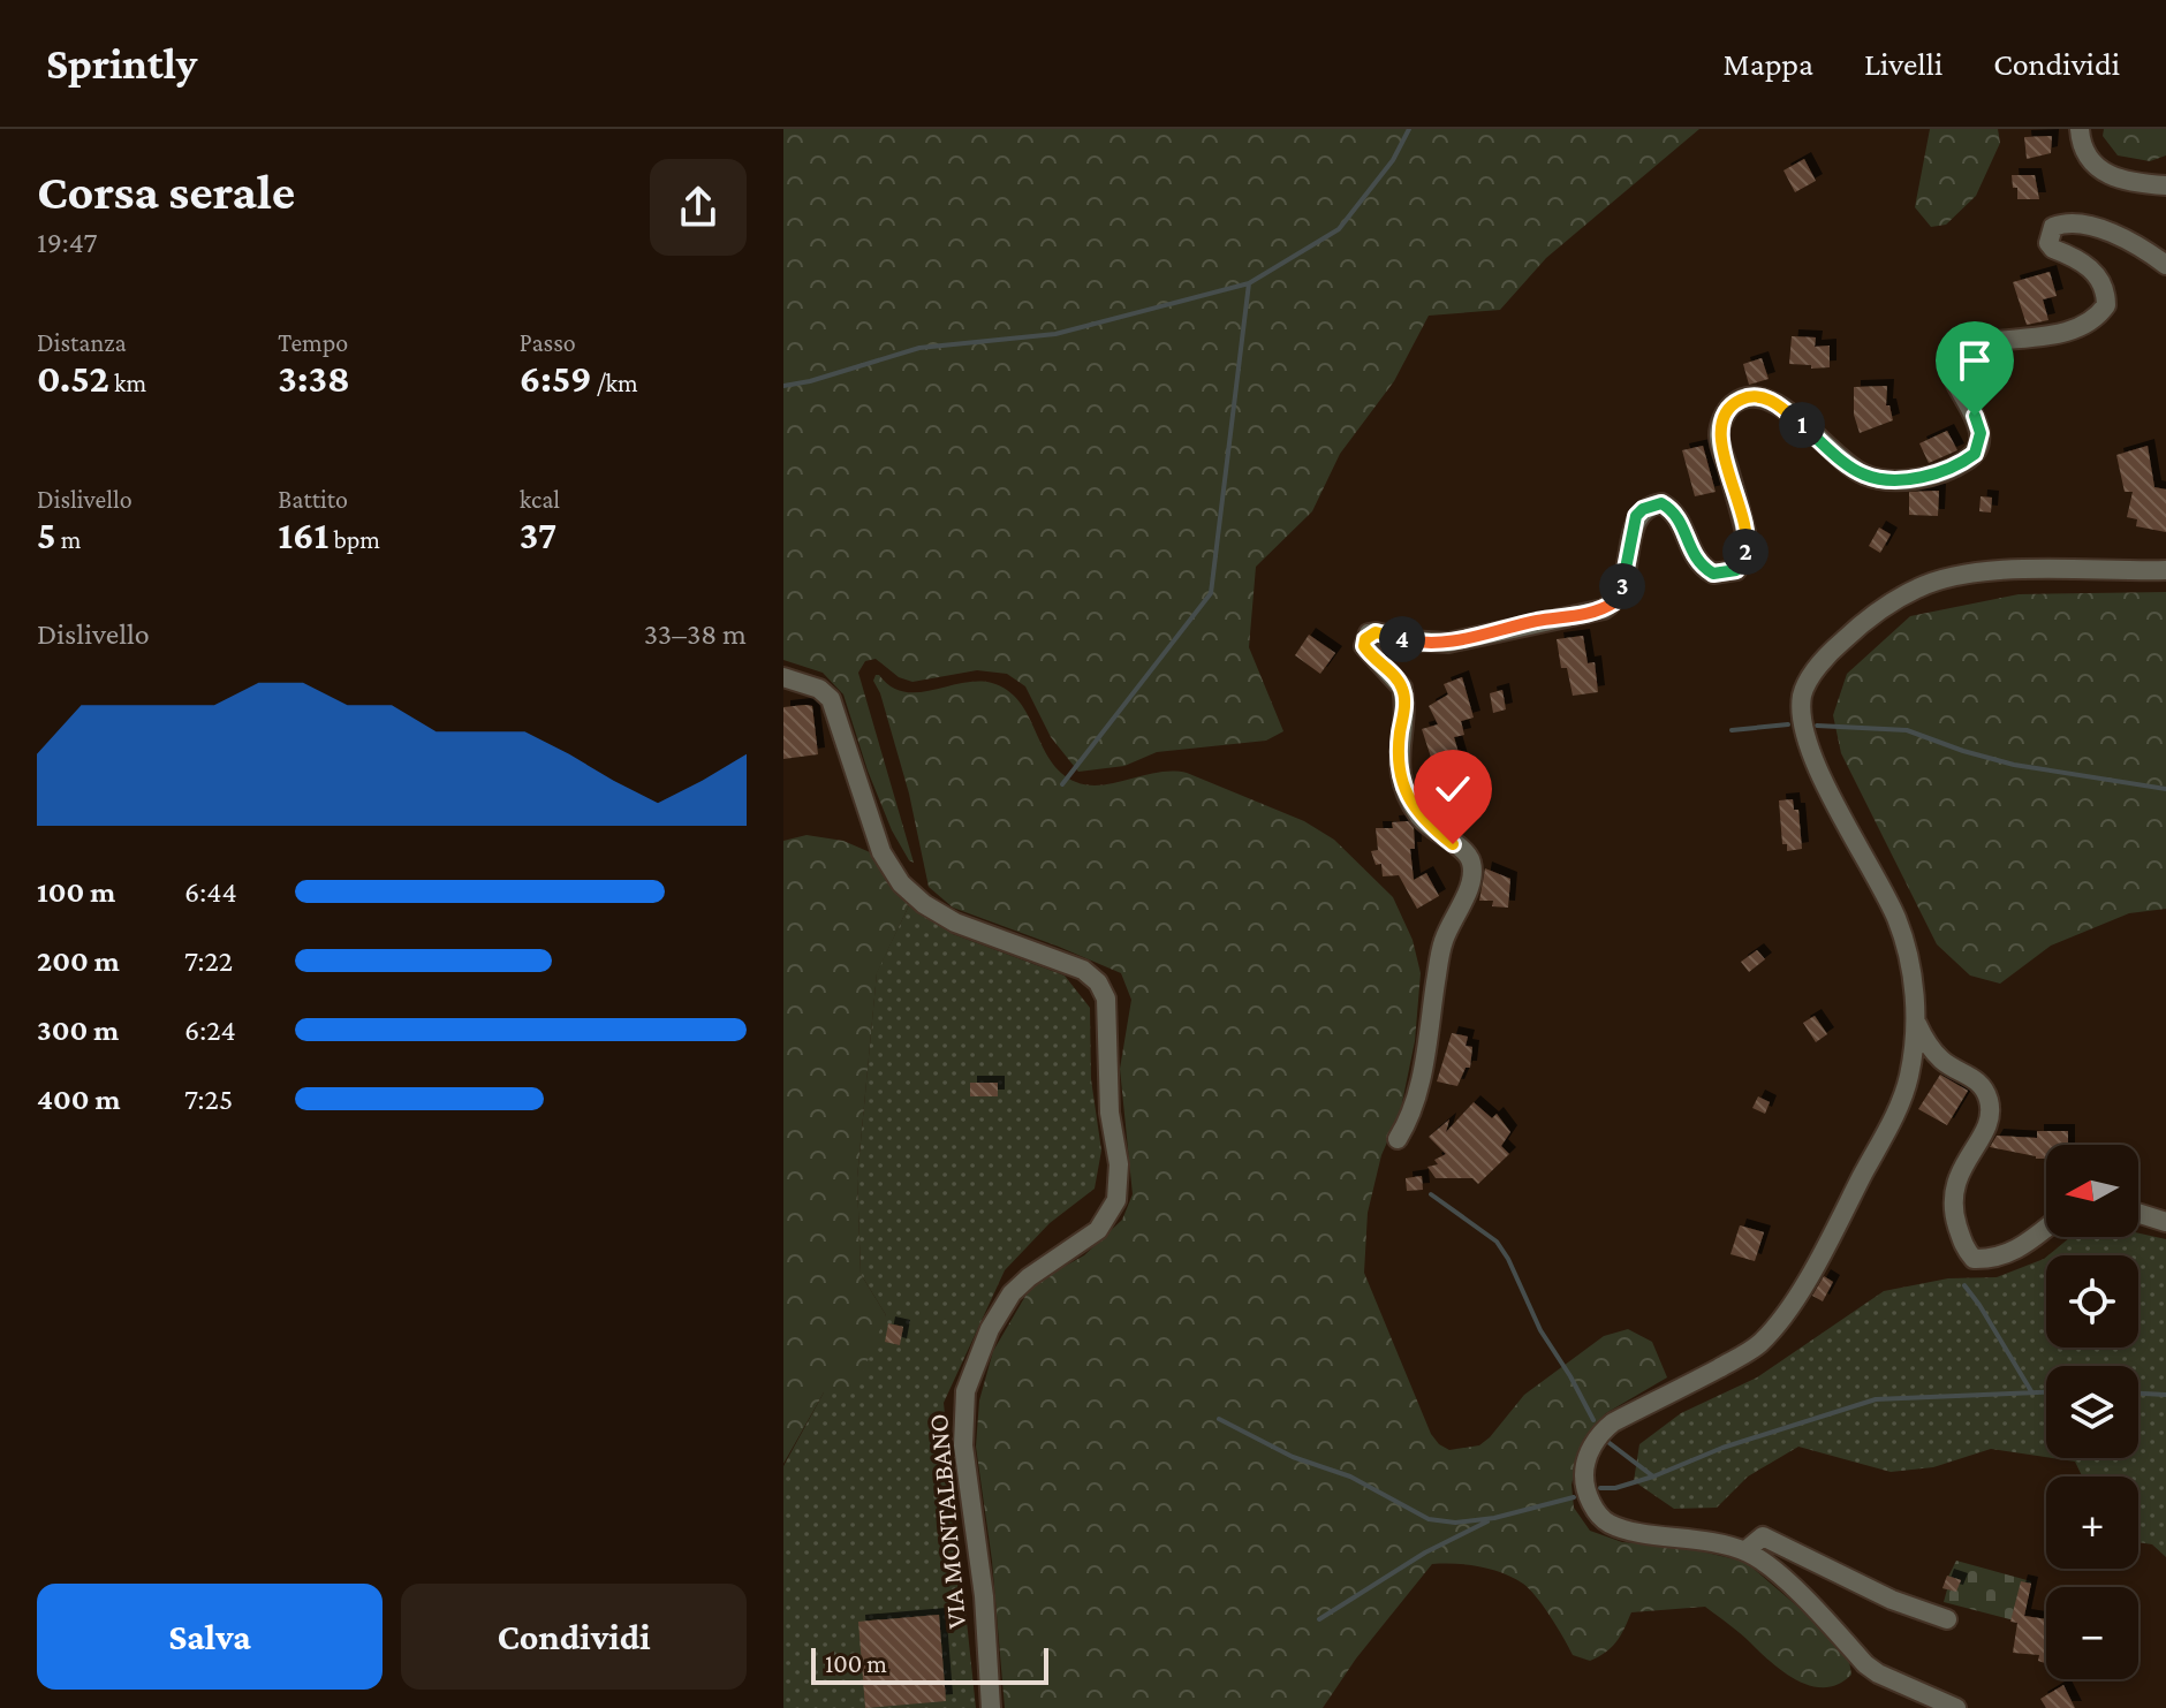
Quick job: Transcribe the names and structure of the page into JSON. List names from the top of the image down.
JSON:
{
  "streets": {
    "street": ["VIA MONTALBANO"]
  },
  "scale_bar": "100 m",
  "north": "left",
  "page": {
    "header": "Sprintly",
    "nav": ["Mappa", "Livelli", "Condividi"],
    "heading": ["Corsa serale", "19:47"],
    "stats": [
      ["Distanza", "0.52 km"],
      ["Tempo", "3:38"],
      ["Passo", "6:59 /km"],
      ["Dislivello", "5 m"],
      ["Battito", "161 bpm"],
      ["kcal", "37"]
    ],
    "pins": [
      "1",
      "2",
      "3",
      "4"
    ],
    "chart": ["Dislivello", "33–38 m"],
    "list": [
      {
        "name": "100 m",
        "note": "6:44"
      },
      {
        "name": "200 m",
        "note": "7:22"
      },
      {
        "name": "300 m",
        "note": "6:24"
      },
      {
        "name": "400 m",
        "note": "7:25"
      }
    ],
    "map_buttons": ["+", "−"],
    "buttons": ["Salva", "Condividi"],
    "scale": "100 m"
  }
}
